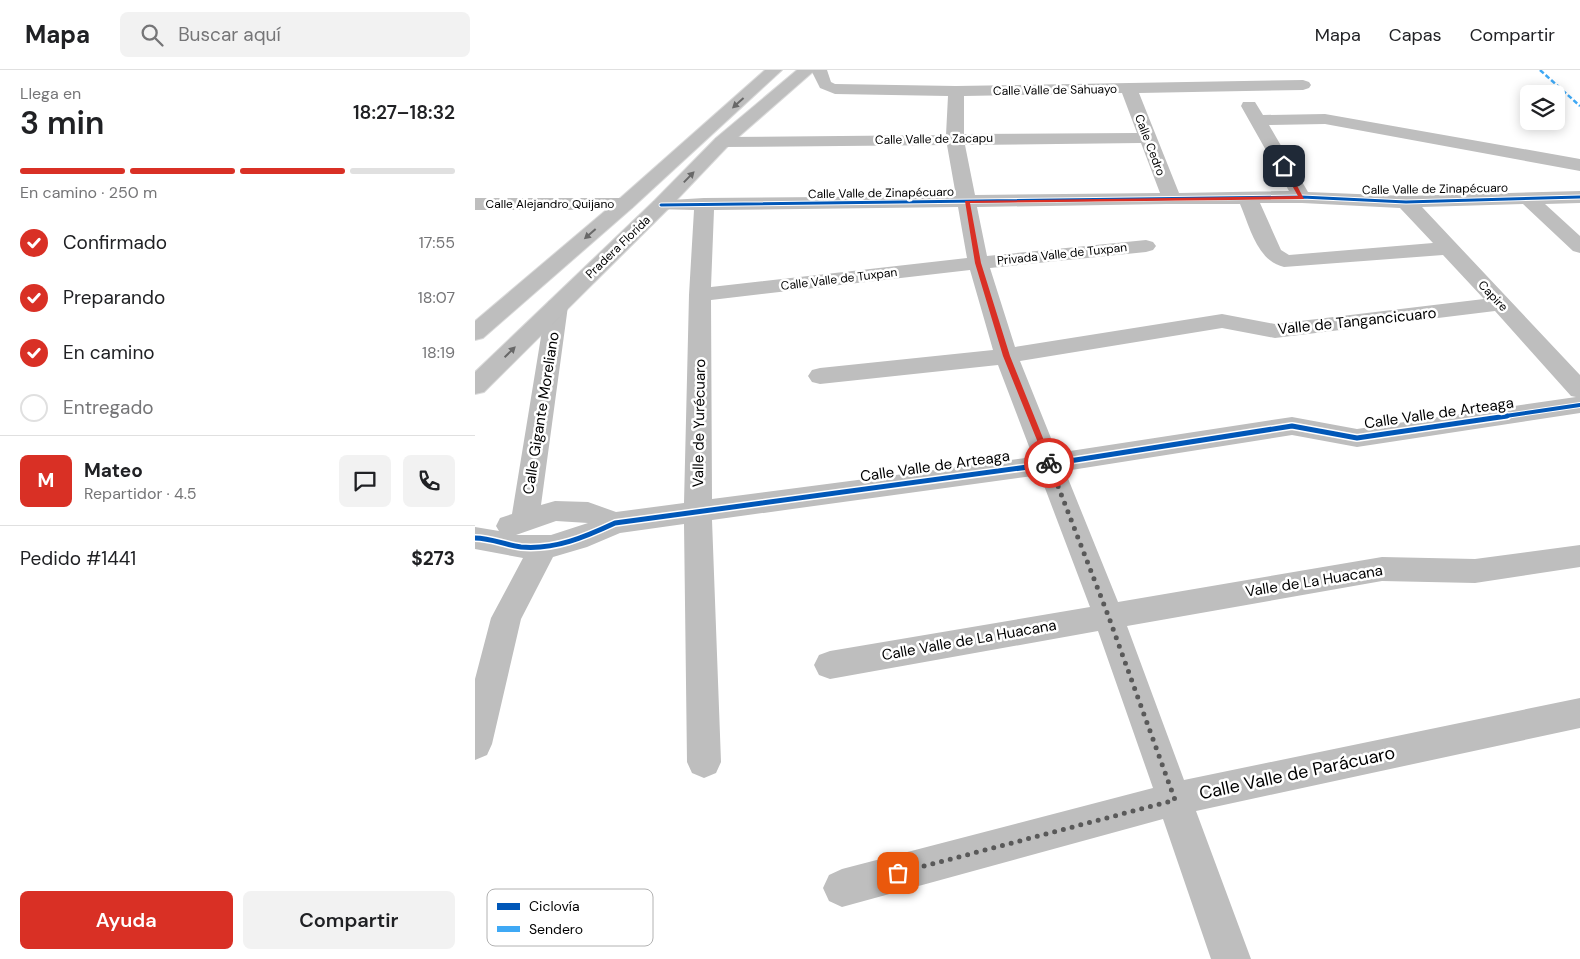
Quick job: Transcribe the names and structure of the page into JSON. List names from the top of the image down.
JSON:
{
  "streets": {
    "street": [
      "Calle Valle de Sahuayo",
      "Calle Valle de Zacapu",
      "Calle Cedro",
      "Calle Valle de Zinapécuaro",
      "Calle Alejandro Quijano",
      "Pradera Florida",
      "Privada Valle de Tuxpan",
      "Calle Valle de Tuxpan",
      "Capire",
      "Valle de Tangancicuaro",
      "Calle Gigante Moreliano",
      "Calle Valle de Arteaga",
      "Valle de Yurécuaro",
      "Valle de La Huacana",
      "Calle Valle de La Huacana",
      "Calle Valle de Parácuaro"
    ]
  },
  "crossings": [
    ["Calle Valle de Sahuayo", "Calle Cedro"],
    ["Calle Valle de Zacapu", "Calle Cedro"],
    ["Calle Valle de Zacapu", "Pradera Florida"],
    ["Calle Cedro", "Calle Valle de Zinapécuaro"],
    ["Calle Valle de Zinapécuaro", "Pradera Florida"],
    ["Calle Valle de Zinapécuaro", "Capire"],
    ["Calle Valle de Zinapécuaro", "Valle de Yurécuaro"],
    ["Calle Alejandro Quijano", "Pradera Florida"],
    ["Pradera Florida", "Calle Gigante Moreliano"],
    ["Privada Valle de Tuxpan", "Calle Valle de Tuxpan"],
    ["Calle Valle de Tuxpan", "Valle de Yurécuaro"],
    ["Capire", "Valle de Tangancicuaro"],
    ["Calle Gigante Moreliano", "Calle Valle de Arteaga"],
    ["Calle Valle de Arteaga", "Valle de Yurécuaro"],
    ["Valle de La Huacana", "Calle Valle de La Huacana"]
  ],
  "legend": ["Ciclovía", "Sendero"],
  "page": {
    "header": "Mapa",
    "search": "Buscar aquí",
    "nav": ["Mapa", "Capas", "Compartir"],
    "heading": ["3 min", "Llega en", "18:27–18:32"],
    "panel": [
      "Mateo",
      "Repartidor · 4.5",
      "Pedido #1441",
      "$273"
    ],
    "bar": "En camino · 250 m",
    "list": [
      ["Confirmado", "17:55"],
      ["Preparando", "18:07"],
      ["En camino", "18:19"],
      "Entregado"
    ],
    "round": "M",
    "buttons": ["Ayuda", "Compartir"]
  }
}
